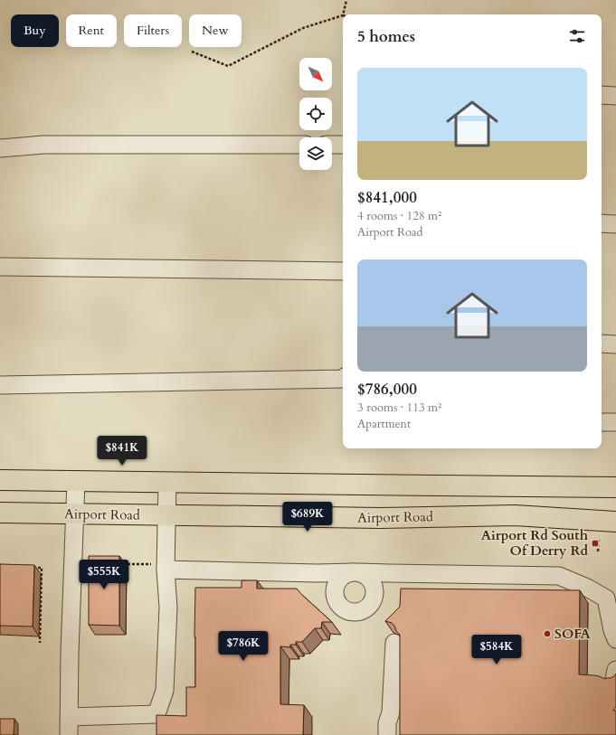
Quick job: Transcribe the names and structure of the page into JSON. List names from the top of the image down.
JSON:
{
  "streets": {
    "main road": ["Airport Road"]
  },
  "places": {
    "transit": ["Airport Rd South Of Derry Rd"],
    "other": ["SOFA"]
  },
  "north": "bottom right",
  "page": {
    "chip": [
      "Buy",
      "Rent",
      "Filters",
      "New"
    ],
    "heading": "5 homes",
    "list": [
      {
        "name": "$841,000",
        "note": "4 rooms · 128 m² · Airport Road"
      },
      {
        "name": "$786,000",
        "note": "3 rooms · 113 m² · Apartment"
      }
    ],
    "price": [
      "$841K",
      "$689K",
      "$555K",
      "$786K",
      "$584K"
    ]
  }
}
